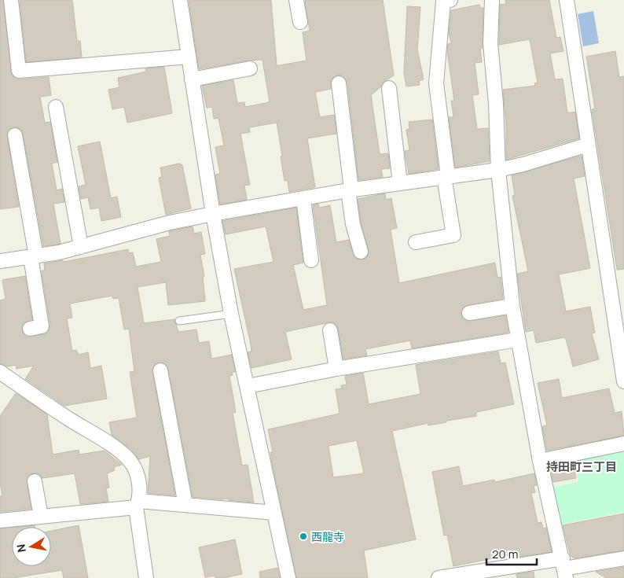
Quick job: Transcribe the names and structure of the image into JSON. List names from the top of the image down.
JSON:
{
  "districts": ["持田町三丁目"],
  "places": ["西龍寺"],
  "scale_bar": "20 m",
  "north": "left"
}
